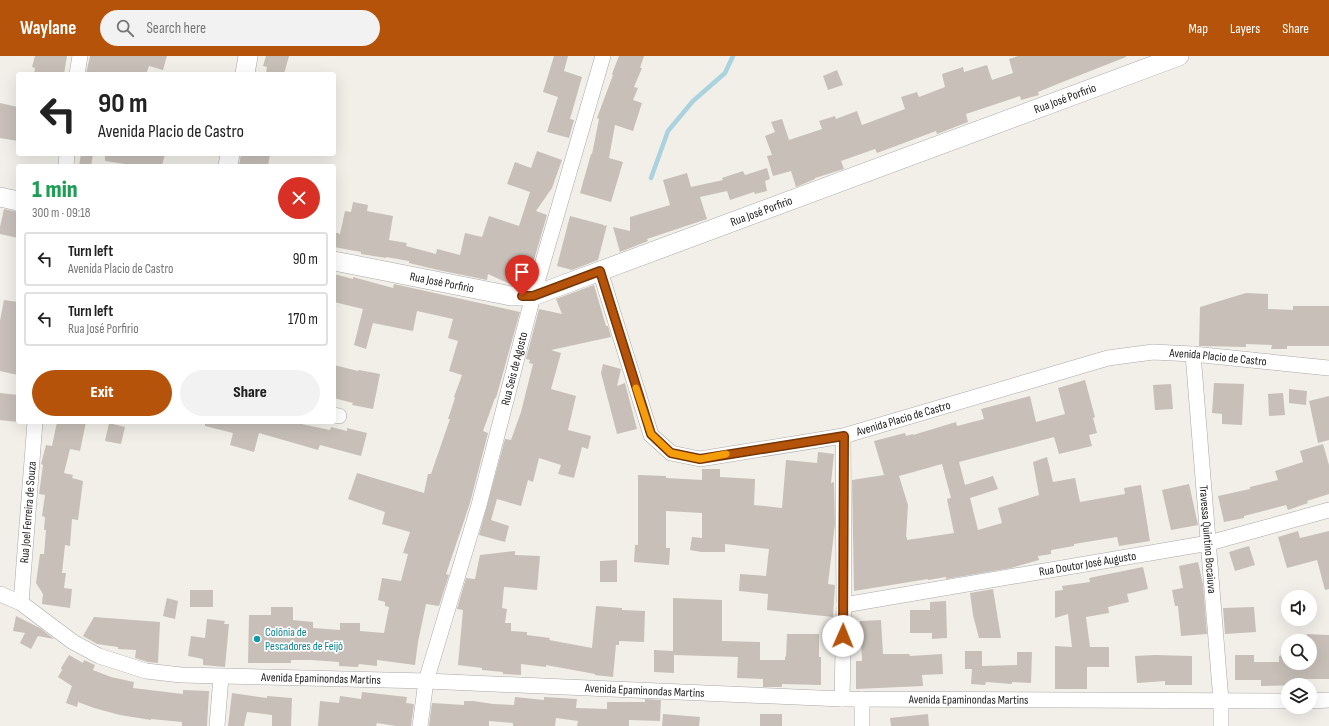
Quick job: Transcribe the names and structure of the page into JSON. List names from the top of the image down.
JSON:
{
  "streets": {
    "street": [
      "Rua José Porfirio",
      "Avenida Placio de Castro",
      "Rua Seis de Agosto",
      "Rua Joel Ferreira de Souza",
      "Travessa Quintino Bocaiuva",
      "Rua Doutor José Augusto",
      "Avenida Epaminondas Martins"
    ]
  },
  "crossings": [
    ["Rua José Porfirio", "Avenida Placio de Castro"],
    ["Rua José Porfirio", "Rua Seis de Agosto"],
    ["Avenida Placio de Castro", "Travessa Quintino Bocaiuva"],
    ["Rua Seis de Agosto", "Avenida Epaminondas Martins"],
    ["Rua Joel Ferreira de Souza", "Avenida Epaminondas Martins"],
    ["Travessa Quintino Bocaiuva", "Rua Doutor José Augusto"],
    ["Travessa Quintino Bocaiuva", "Avenida Epaminondas Martins"]
  ],
  "places": ["Colônia de Pescadores de Feijó"],
  "page": {
    "header": "Waylane",
    "search": "Search here",
    "nav": ["Map", "Layers", "Share"],
    "turn": ["90 m", "Avenida Placio de Castro"],
    "heading": ["1 min", "300 m · 09:18"],
    "list": [
      {
        "name": "Turn left",
        "note": "Avenida Placio de Castro",
        "value": "90 m"
      },
      {
        "name": "Turn left",
        "note": "Rua José Porfirio",
        "value": "170 m"
      }
    ],
    "buttons": ["Exit", "Share"]
  }
}
